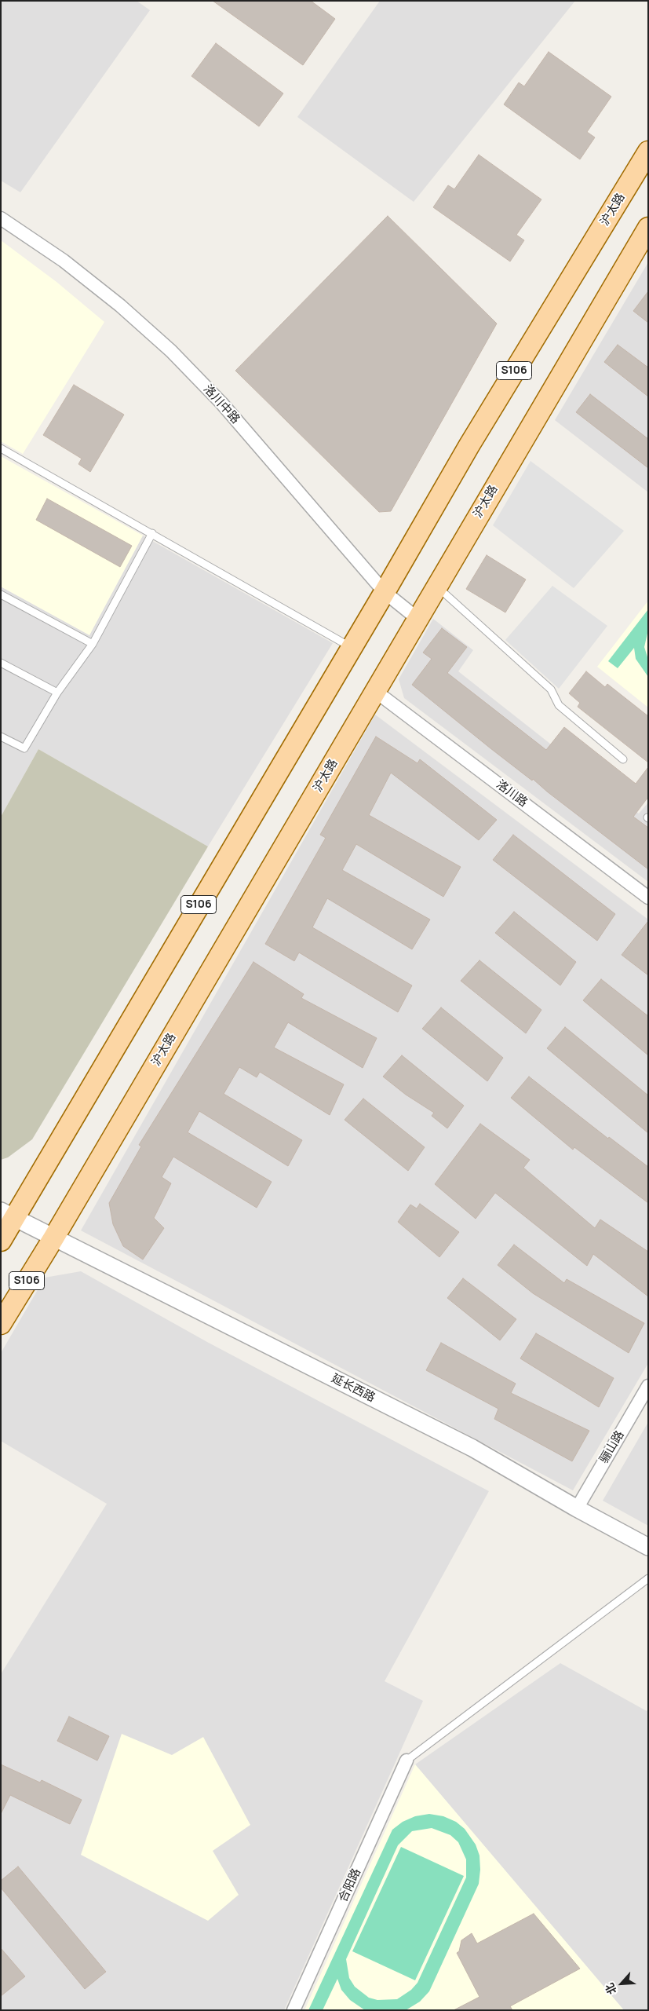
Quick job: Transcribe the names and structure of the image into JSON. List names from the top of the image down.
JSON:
{
  "streets": {
    "main road": ["沪太路", "S106"],
    "street": [
      "洛川中路",
      "洛川路",
      "延长西路",
      "骊山路",
      "合阳路"
    ]
  },
  "crossings": [
    ["沪太路", "洛川中路"],
    ["沪太路", "洛川路"],
    ["沪太路", "延长西路"],
    ["延长西路", "骊山路"]
  ],
  "north": "bottom left"
}
